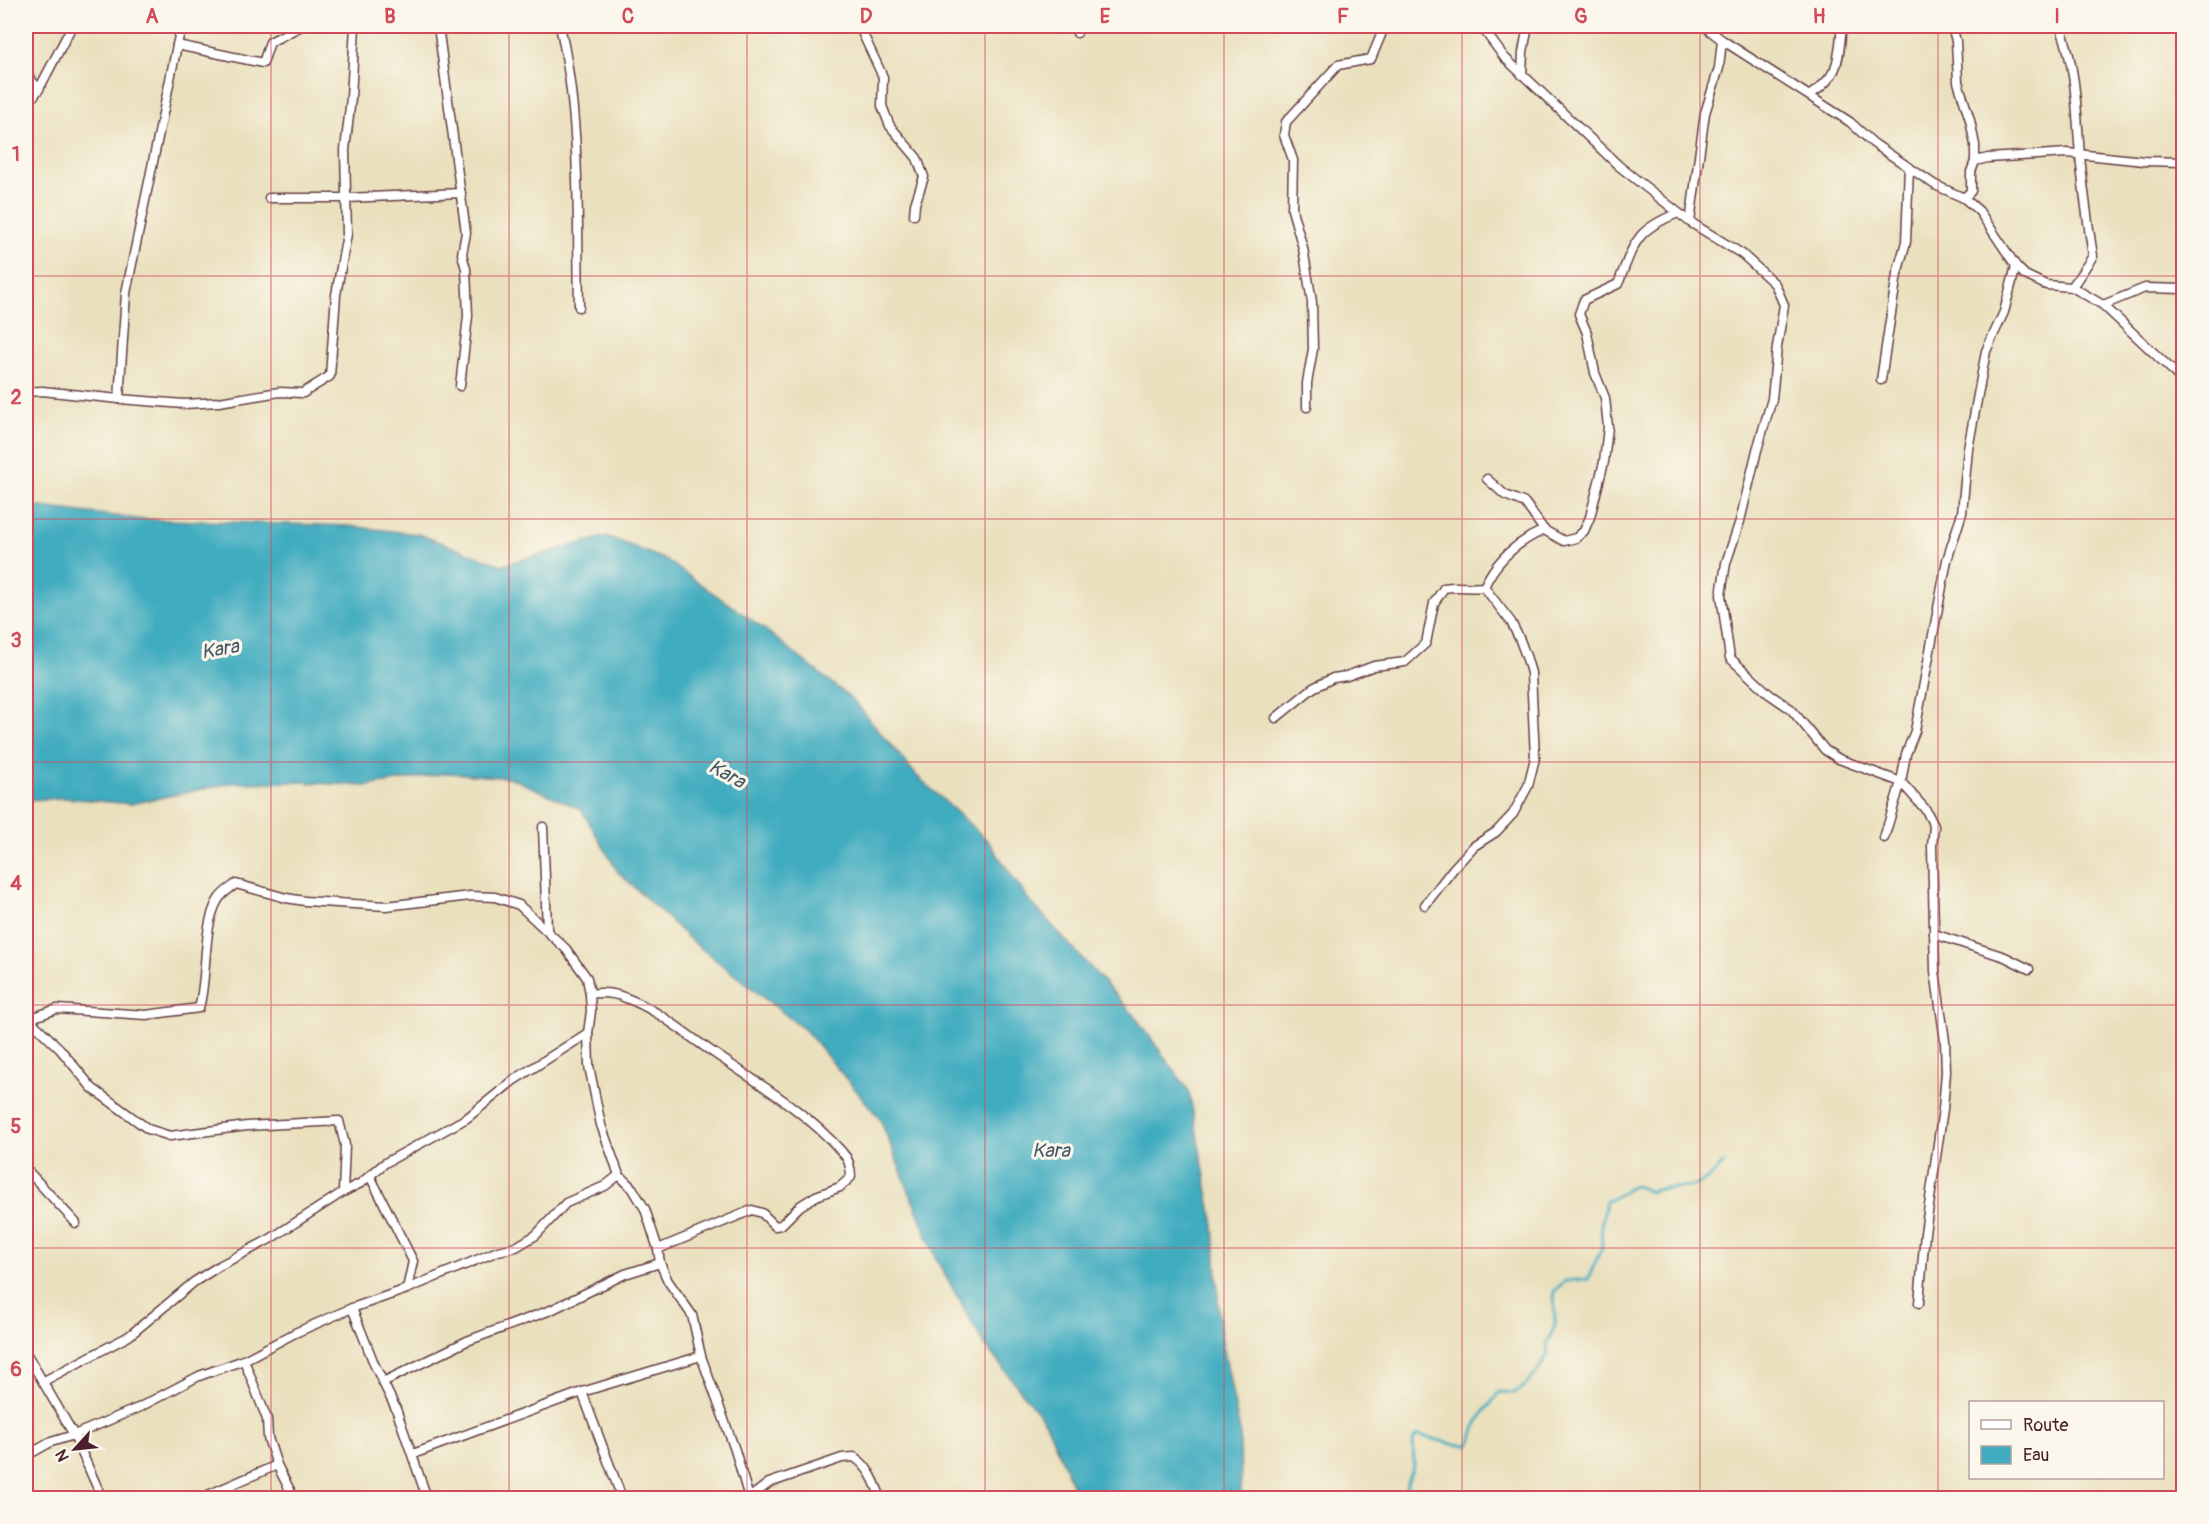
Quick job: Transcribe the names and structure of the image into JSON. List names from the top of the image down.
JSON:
{
  "water": ["Kara"],
  "legend": ["Route", "Eau"],
  "north": "bottom left",
  "grid": {
    "columns": [
      "A",
      "B",
      "C",
      "D",
      "E",
      "F",
      "G",
      "H",
      "I"
    ],
    "rows": [
      "1",
      "2",
      "3",
      "4",
      "5",
      "6"
    ]
  }
}
